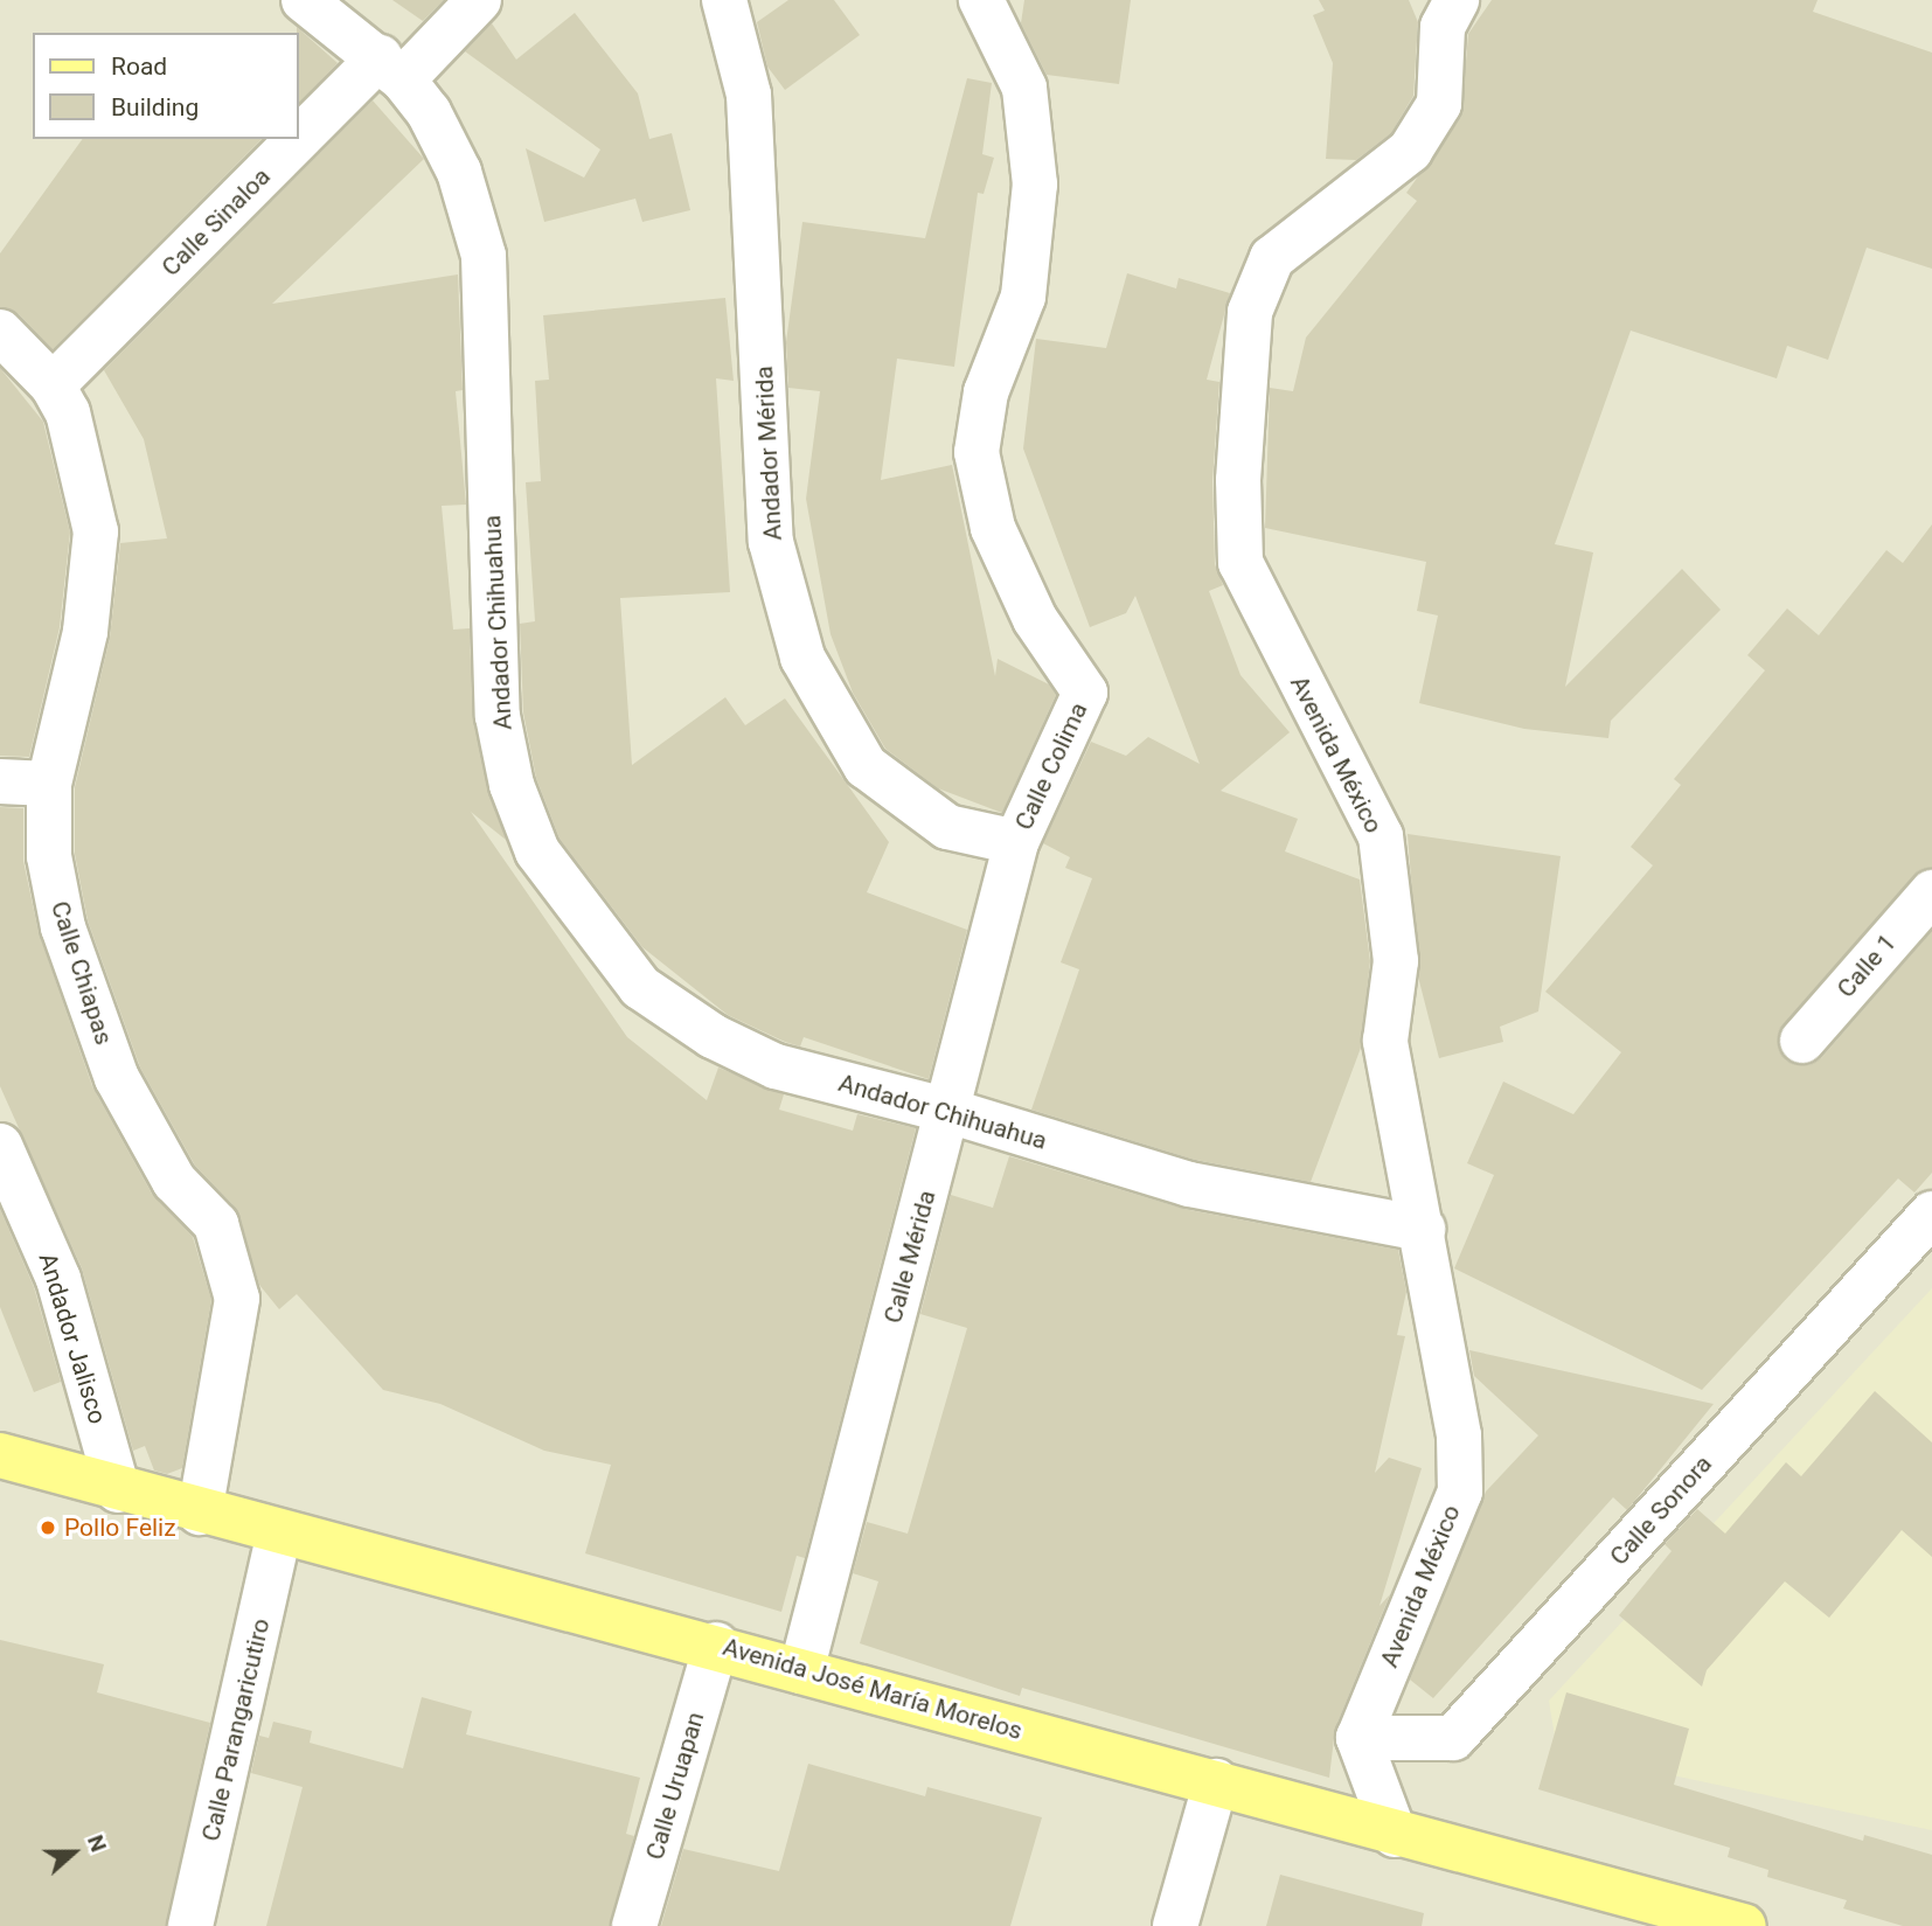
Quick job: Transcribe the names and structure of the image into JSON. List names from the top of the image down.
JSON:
{
  "streets": {
    "main road": ["Avenida José María Morelos"],
    "street": [
      "Calle Sinaloa",
      "Andador Mérida",
      "Andador Chihuahua",
      "Avenida México",
      "Calle Colima",
      "Calle 1",
      "Calle Chiapas",
      "Calle Mérida",
      "Andador Jalisco",
      "Calle Sonora",
      "Calle Parangaricutiro",
      "Calle Uruapan"
    ]
  },
  "crossings": [
    ["Calle Sinaloa", "Andador Chihuahua"],
    ["Calle Sinaloa", "Calle Chiapas"],
    ["Andador Mérida", "Calle Colima"],
    ["Andador Mérida", "Calle Mérida"],
    ["Andador Chihuahua", "Avenida México"],
    ["Andador Chihuahua", "Calle Mérida"],
    ["Avenida México", "Calle Sonora"],
    ["Calle Colima", "Calle Mérida"],
    ["Calle Chiapas", "Avenida José María Morelos"],
    ["Calle Mérida", "Avenida José María Morelos"],
    ["Andador Jalisco", "Avenida José María Morelos"],
    ["Avenida José María Morelos", "Calle Parangaricutiro"],
    ["Avenida José María Morelos", "Calle Uruapan"]
  ],
  "places": ["Pollo Feliz"],
  "legend": ["Road", "Building"],
  "north": "right"
}
